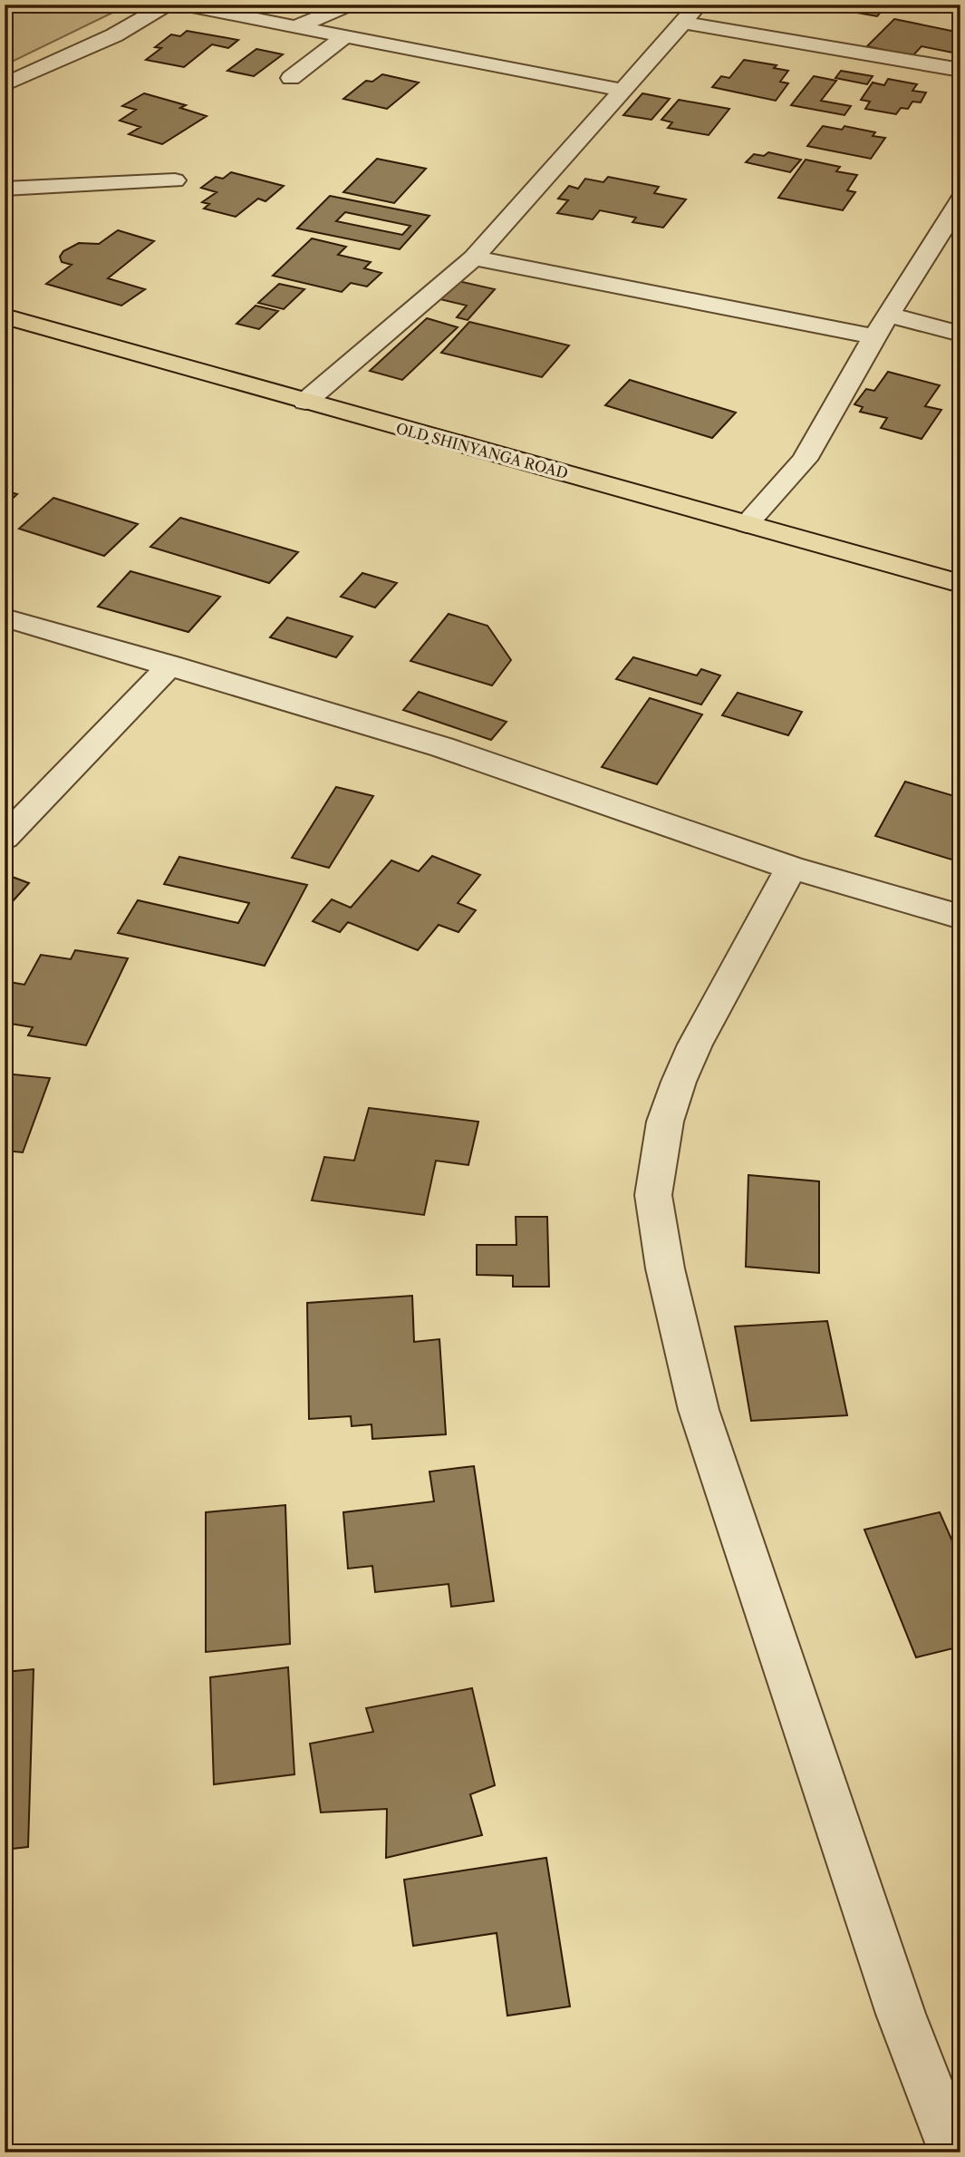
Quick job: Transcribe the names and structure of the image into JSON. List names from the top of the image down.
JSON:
{
  "streets": {
    "main road": ["OLD SHINYANGA ROAD"]
  }
}
